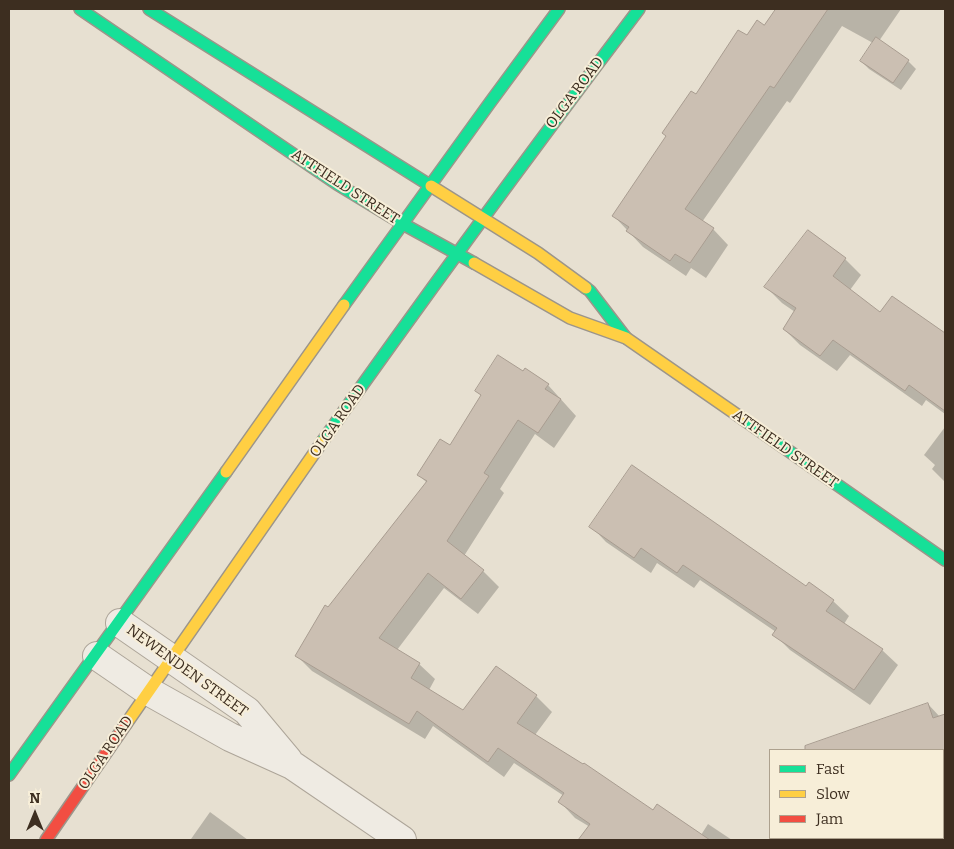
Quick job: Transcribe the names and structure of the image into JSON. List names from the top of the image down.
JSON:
{
  "streets": {
    "main road": ["OLGA ROAD", "ATTFIELD STREET"],
    "street": ["NEWENDEN STREET"]
  },
  "crossings": [
    ["OLGA ROAD", "ATTFIELD STREET"],
    ["OLGA ROAD", "NEWENDEN STREET"]
  ],
  "legend": ["Fast", "Slow", "Jam"],
  "north": "top"
}
